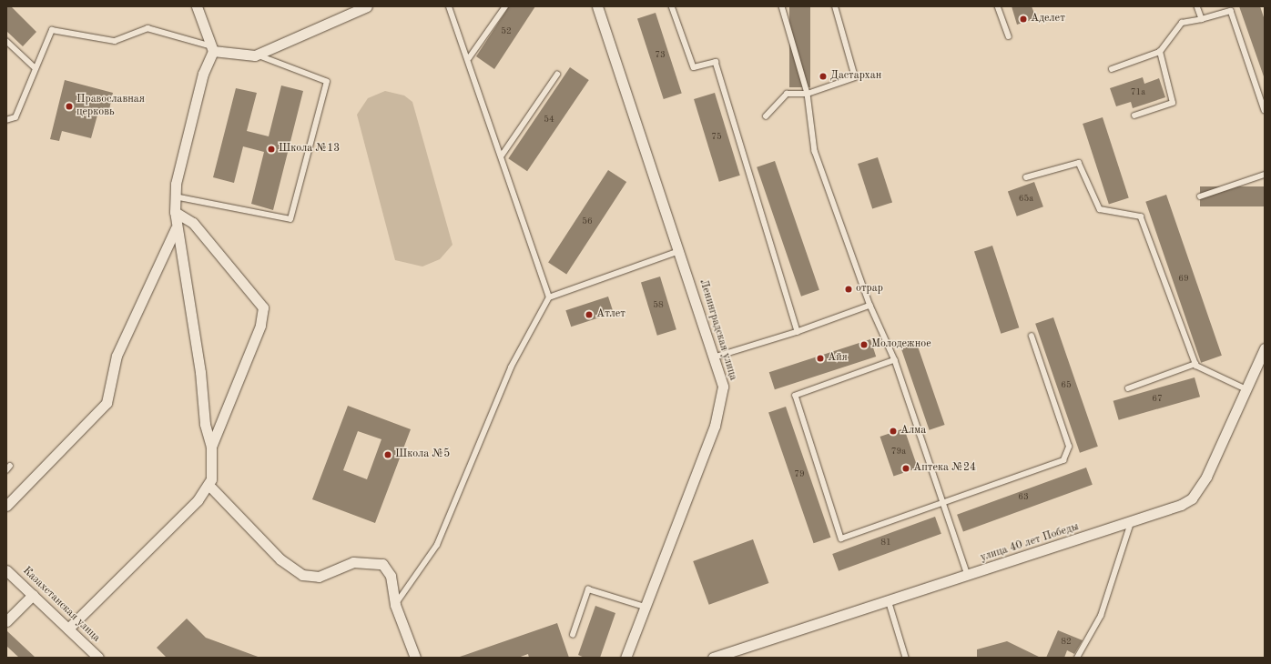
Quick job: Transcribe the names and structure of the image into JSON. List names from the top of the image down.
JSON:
{
  "streets": {
    "street": ["Ленинградская улица", "улица 40 лет Победы", "Казахстанская улица"]
  },
  "places": [
    "Аделет",
    "Дастархан",
    "Православная церковь",
    "Школа №13",
    "отрар",
    "Атлет",
    "Молодежное",
    "Айя",
    "Алма",
    "Школа №5",
    "Аптека №24"
  ],
  "house_numbers": [
    "52",
    "73",
    "71а",
    "54",
    "75",
    "65а",
    "56",
    "69",
    "58",
    "65",
    "67",
    "79а",
    "79",
    "63",
    "81",
    "82"
  ]
}
